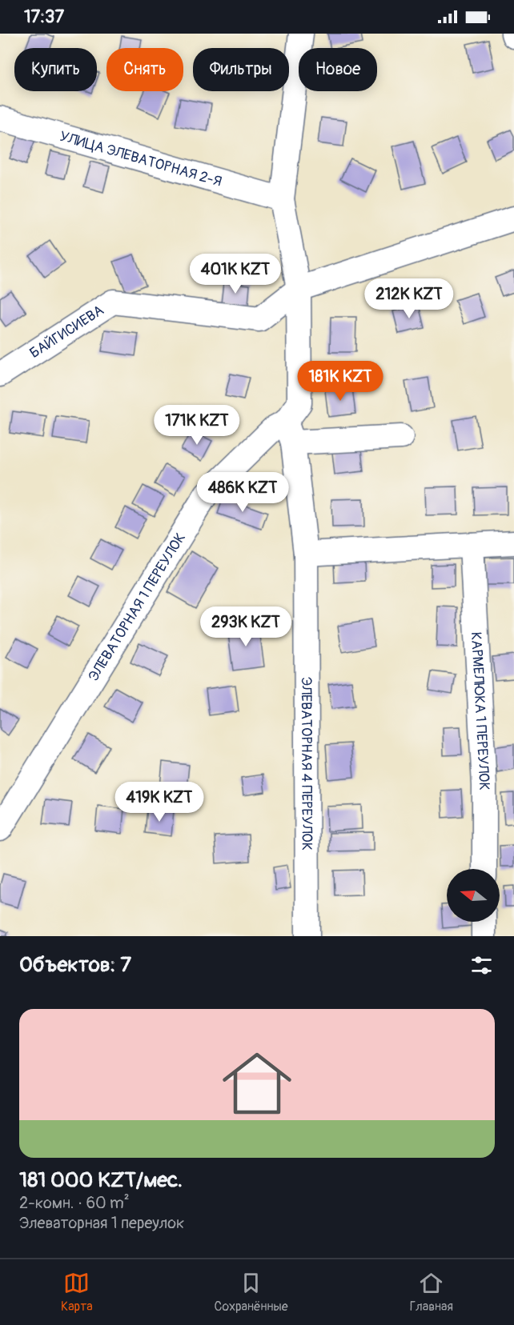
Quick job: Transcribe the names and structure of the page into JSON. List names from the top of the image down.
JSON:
{
  "streets": {
    "street": [
      "УЛИЦА ЭЛЕВАТОРНАЯ 2-Я",
      "БАЙГИСИЕВА",
      "ЭЛЕВАТОРНАЯ 1 ПЕРЕУЛОК",
      "КАРМЕЛЮКА 1 ПЕРЕУЛОК",
      "ЭЛЕВАТОРНАЯ 4 ПЕРЕУЛОК"
    ]
  },
  "crossings": [
    ["УЛИЦА ЭЛЕВАТОРНАЯ 2-Я", "ЭЛЕВАТОРНАЯ 1 ПЕРЕУЛОК"],
    ["БАЙГИСИЕВА", "ЭЛЕВАТОРНАЯ 1 ПЕРЕУЛОК"],
    ["ЭЛЕВАТОРНАЯ 1 ПЕРЕУЛОК", "ЭЛЕВАТОРНАЯ 4 ПЕРЕУЛОК"]
  ],
  "north": "left",
  "page": {
    "status": "17:37",
    "chip": [
      "Купить",
      "Снять",
      "Фильтры",
      "Новое"
    ],
    "price": [
      "401K KZT",
      "212K KZT",
      "181K KZT",
      "171K KZT",
      "486K KZT",
      "293K KZT",
      "419K KZT"
    ],
    "heading": "Объектов: 7",
    "list": [
      {
        "name": "181 000 KZT/мес.",
        "note": "2-комн. · 60 m² · Элеваторная 1 переулок"
      }
    ],
    "tabs": ["Карта", "Сохранённые", "Главная"]
  }
}
